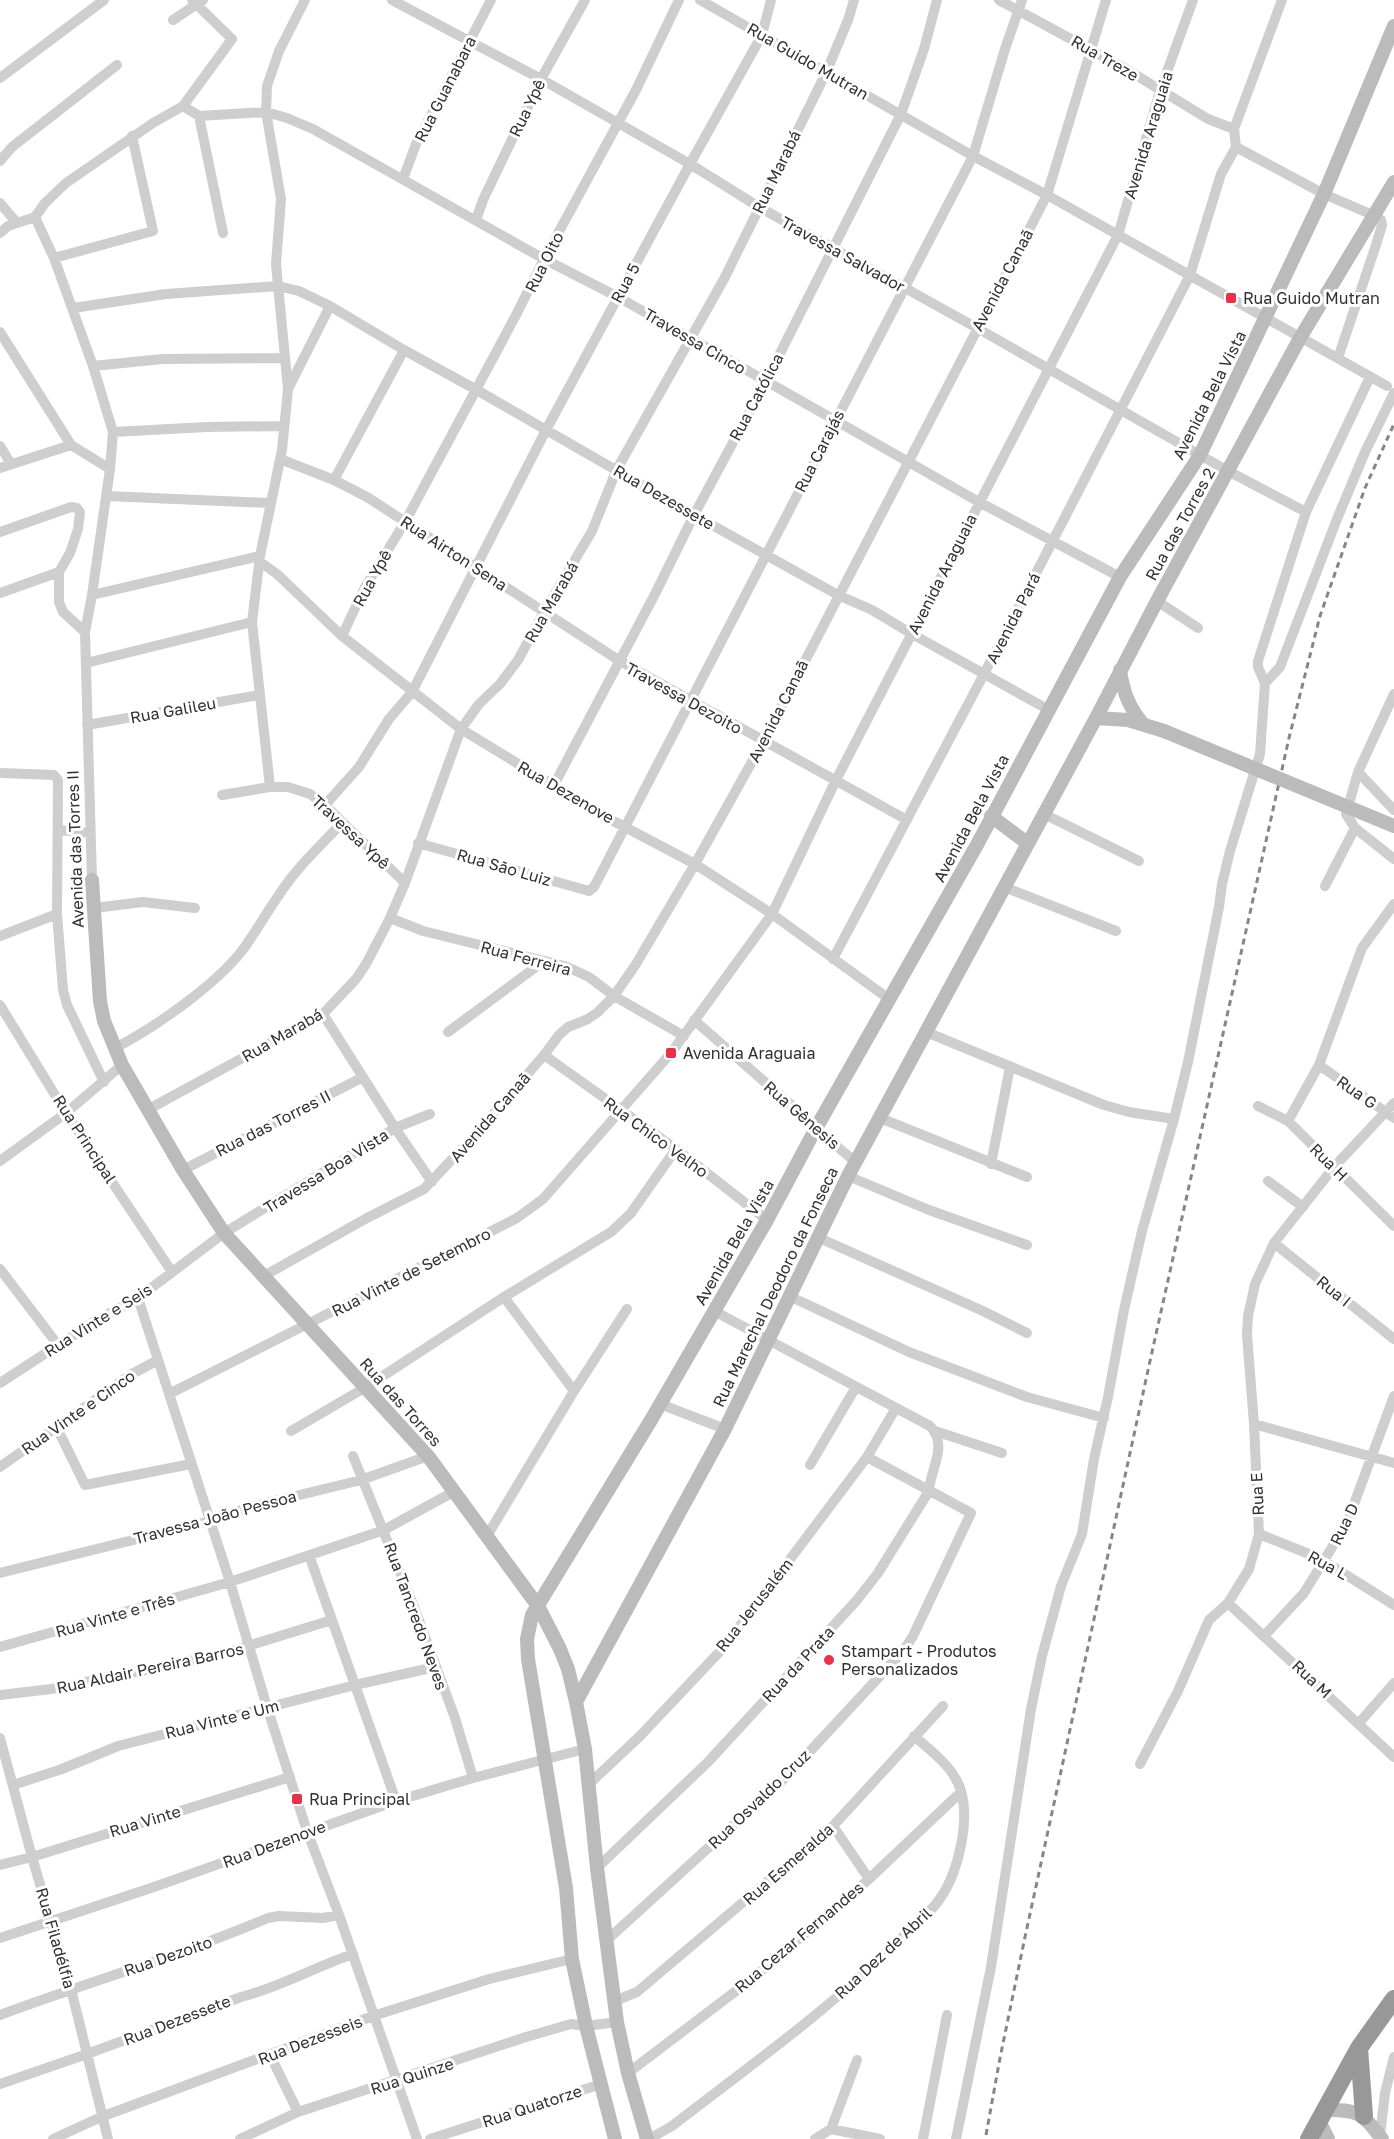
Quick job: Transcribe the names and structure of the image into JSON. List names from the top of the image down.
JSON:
{
  "streets": {
    "street": [
      "Rua Treze",
      "Rua Guido Mutran",
      "Rua Guanabara",
      "Rua Ypê",
      "Avenida Araguaia",
      "Rua Marabá",
      "Travessa Salvador",
      "Rua Oito",
      "Avenida Canaã",
      "Rua 5",
      "Travessa Cinco",
      "Avenida Bela Vista",
      "Rua Católica",
      "Rua Carajás",
      "Rua Dezessete",
      "Rua das Torres 2",
      "Rua Airton Sena",
      "Avenida Pará",
      "Travessa Dezoito",
      "Rua Galileu",
      "Rua Dezenove",
      "Travessa Ypê",
      "Avenida das Torres II",
      "Rua São Luiz",
      "Rua Ferreira",
      "Rua G",
      "Rua Gênesis",
      "Rua das Torres II",
      "Rua Chico Velho",
      "Rua Principal",
      "Rua H",
      "Travessa Boa Vista",
      "Rua Vinte de Setembro",
      "Rua Marechal Deodoro da Fonseca",
      "Rua I",
      "Rua Vinte e Seis",
      "Rua das Torres",
      "Rua Vinte e Cinco",
      "Rua E",
      "Travessa João Pessoa",
      "Rua D",
      "Rua L",
      "Rua Jerusalém",
      "Rua Vinte e Três",
      "Rua Tancredo Neves",
      "Rua da Prata",
      "Rua Aldair Pereira Barros",
      "Rua M",
      "Rua Vinte e Um",
      "Rua Osvaldo Cruz",
      "Rua Vinte",
      "Rua Esmeralda",
      "Rua Cezar Fernandes",
      "Rua Filadélfia",
      "Rua Dez de Abril",
      "Rua Dezoito",
      "Rua Dezesseis",
      "Rua Quinze",
      "Rua Quatorze"
    ]
  },
  "crossings": [
    ["Rua Treze", "Avenida Araguaia"],
    ["Rua Treze", "Avenida Canaã"],
    ["Rua Treze", "Rua Carajás"],
    ["Rua Guido Mutran", "Avenida Araguaia"],
    ["Rua Guido Mutran", "Rua Marabá"],
    ["Rua Guido Mutran", "Avenida Canaã"],
    ["Rua Guido Mutran", "Rua 5"],
    ["Rua Guido Mutran", "Avenida Bela Vista"],
    ["Rua Guido Mutran", "Rua Católica"],
    ["Rua Guido Mutran", "Rua Carajás"],
    ["Rua Guido Mutran", "Rua das Torres 2"],
    ["Rua Guido Mutran", "Avenida Pará"],
    ["Rua Guanabara", "Travessa Salvador"],
    ["Rua Guanabara", "Travessa Cinco"],
    ["Rua Ypê", "Travessa Salvador"],
    ["Rua Ypê", "Rua Oito"],
    ["Rua Ypê", "Travessa Cinco"],
    ["Rua Ypê", "Rua Airton Sena"],
    ["Rua Ypê", "Rua Dezenove"],
    ["Avenida Araguaia", "Travessa Salvador"],
    ["Avenida Araguaia", "Travessa Cinco"],
    ["Avenida Araguaia", "Rua Dezessete"],
    ["Avenida Araguaia", "Travessa Dezoito"],
    ["Avenida Araguaia", "Rua Dezenove"],
    ["Avenida Araguaia", "Rua Ferreira"],
    ["Avenida Araguaia", "Rua Gênesis"],
    ["Avenida Araguaia", "Rua Chico Velho"],
    ["Avenida Araguaia", "Rua Vinte de Setembro"],
    ["Rua Marabá", "Travessa Salvador"],
    ["Rua Marabá", "Travessa Cinco"],
    ["Rua Marabá", "Rua Dezessete"],
    ["Rua Marabá", "Rua Airton Sena"],
    ["Rua Marabá", "Rua Dezenove"],
    ["Rua Marabá", "Travessa Ypê"],
    ["Rua Marabá", "Avenida das Torres II"],
    ["Rua Marabá", "Rua São Luiz"],
    ["Rua Marabá", "Rua Ferreira"],
    ["Travessa Salvador", "Rua Oito"],
    ["Travessa Salvador", "Avenida Canaã"],
    ["Travessa Salvador", "Rua 5"],
    ["Travessa Salvador", "Avenida Bela Vista"],
    ["Travessa Salvador", "Rua Católica"],
    ["Travessa Salvador", "Rua Carajás"],
    ["Travessa Salvador", "Rua das Torres 2"],
    ["Travessa Salvador", "Avenida Pará"],
    ["Rua Oito", "Travessa Cinco"],
    ["Rua Oito", "Rua Dezessete"],
    ["Rua Oito", "Rua Airton Sena"],
    ["Avenida Canaã", "Travessa Cinco"],
    ["Avenida Canaã", "Rua Dezessete"],
    ["Avenida Canaã", "Travessa Dezoito"],
    ["Avenida Canaã", "Rua Dezenove"],
    ["Avenida Canaã", "Rua Ferreira"],
    ["Avenida Canaã", "Rua Chico Velho"],
    ["Avenida Canaã", "Rua das Torres"],
    ["Rua 5", "Travessa Cinco"],
    ["Rua 5", "Rua Dezessete"],
    ["Rua 5", "Rua Airton Sena"],
    ["Rua 5", "Rua Dezenove"],
    ["Rua 5", "Travessa Ypê"],
    ["Travessa Cinco", "Avenida Bela Vista"],
    ["Travessa Cinco", "Rua Católica"],
    ["Travessa Cinco", "Rua Carajás"],
    ["Travessa Cinco", "Avenida Pará"],
    ["Avenida Bela Vista", "Rua Dezessete"],
    ["Avenida Bela Vista", "Rua Dezenove"],
    ["Avenida Bela Vista", "Rua Gênesis"],
    ["Avenida Bela Vista", "Rua Chico Velho"],
    ["Avenida Bela Vista", "Rua das Torres"],
    ["Avenida Bela Vista", "Rua Dezesseis"],
    ["Avenida Bela Vista", "Rua Quinze"],
    ["Avenida Bela Vista", "Rua Quatorze"],
    ["Rua Católica", "Rua Dezessete"],
    ["Rua Católica", "Rua Airton Sena"],
    ["Rua Católica", "Travessa Dezoito"],
    ["Rua Católica", "Rua Dezenove"],
    ["Rua Carajás", "Rua Dezessete"],
    ["Rua Carajás", "Travessa Dezoito"],
    ["Rua Carajás", "Rua Dezenove"],
    ["Rua Carajás", "Rua São Luiz"],
    ["Rua Dezessete", "Avenida Pará"],
    ["Rua Dezessete", "Rua Filadélfia"],
    ["Rua das Torres 2", "Rua Marechal Deodoro da Fonseca"],
    ["Rua Airton Sena", "Travessa Dezoito"],
    ["Avenida Pará", "Travessa Dezoito"],
    ["Avenida Pará", "Rua Dezenove"],
    ["Rua Galileu", "Avenida das Torres II"],
    ["Rua Dezenove", "Rua das Torres"],
    ["Rua Dezenove", "Rua Tancredo Neves"],
    ["Rua Dezenove", "Rua Filadélfia"],
    ["Avenida das Torres II", "Rua das Torres II"],
    ["Avenida das Torres II", "Travessa Boa Vista"],
    ["Avenida das Torres II", "Rua Vinte e Seis"],
    ["Avenida das Torres II", "Rua das Torres"],
    ["Rua G", "Rua E"],
    ["Rua Gênesis", "Rua Marechal Deodoro da Fonseca"],
    ["Rua Chico Velho", "Rua Vinte de Setembro"],
    ["Rua Principal", "Rua Vinte e Seis"],
    ["Rua H", "Rua E"],
    ["Travessa Boa Vista", "Rua Vinte e Seis"],
    ["Travessa Boa Vista", "Rua das Torres"],
    ["Rua Vinte de Setembro", "Rua das Torres"],
    ["Rua Marechal Deodoro da Fonseca", "Rua das Torres"],
    ["Rua I", "Rua E"],
    ["Rua Vinte e Seis", "Rua das Torres"],
    ["Rua das Torres", "Travessa João Pessoa"],
    ["Rua das Torres", "Rua Jerusalém"],
    ["Rua das Torres", "Rua Vinte e Três"],
    ["Rua das Torres", "Rua da Prata"],
    ["Rua das Torres", "Rua Osvaldo Cruz"],
    ["Rua das Torres", "Rua Esmeralda"],
    ["Rua das Torres", "Rua Cezar Fernandes"],
    ["Rua das Torres", "Rua Dez de Abril"],
    ["Rua das Torres", "Rua Quinze"],
    ["Rua E", "Rua L"],
    ["Rua E", "Rua M"],
    ["Travessa João Pessoa", "Rua Tancredo Neves"],
    ["Rua D", "Rua L"],
    ["Rua D", "Rua M"],
    ["Rua Vinte e Três", "Rua Tancredo Neves"],
    ["Rua Tancredo Neves", "Rua Vinte e Um"],
    ["Rua da Prata", "Rua Osvaldo Cruz"],
    ["Rua Vinte e Um", "Rua Filadélfia"],
    ["Rua Vinte", "Rua Filadélfia"],
    ["Rua Esmeralda", "Rua Dez de Abril"],
    ["Rua Cezar Fernandes", "Rua Dez de Abril"],
    ["Rua Filadélfia", "Rua Dezoito"],
    ["Rua Filadélfia", "Rua Dezesseis"]
  ],
  "places": {
    "transit": ["Rua Guido Mutran", "Avenida Araguaia", "Rua Principal"],
    "other": ["Stampart - Produtos Personalizados"]
  }
}
